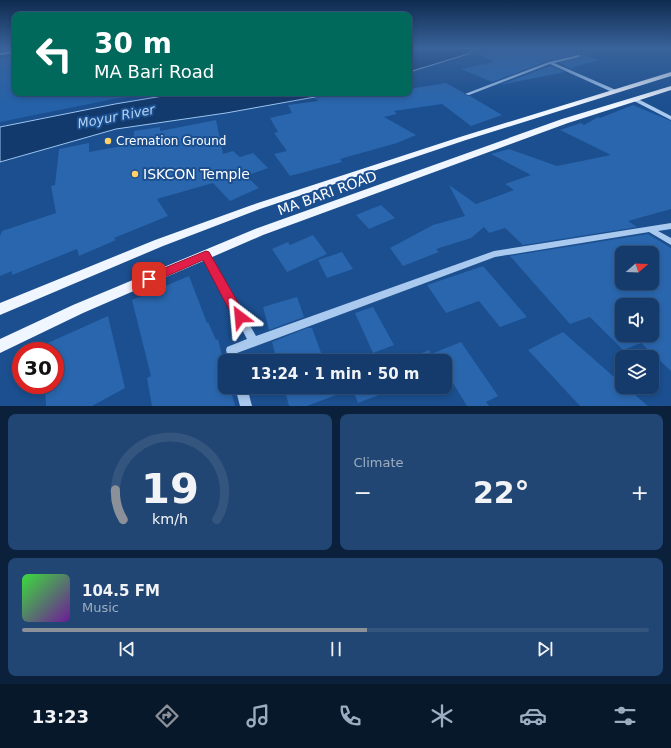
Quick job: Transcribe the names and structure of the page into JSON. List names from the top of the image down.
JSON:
{
  "streets": {
    "main road": ["MA BARI ROAD"]
  },
  "water": ["Moyur River"],
  "places": ["Cremation Ground", "ISKCON Temple"],
  "north": "right",
  "page": {
    "turn": ["30 m", "MA Bari Road"],
    "limit": "30",
    "trip": "13:24 · 1 min · 50 m",
    "tile": "Climate",
    "heat": ["−", "22°", "+"],
    "song": ["104.5 FM", "Music"],
    "tabs": "13:23",
    "gauge": ["19", "km/h"]
  }
}
